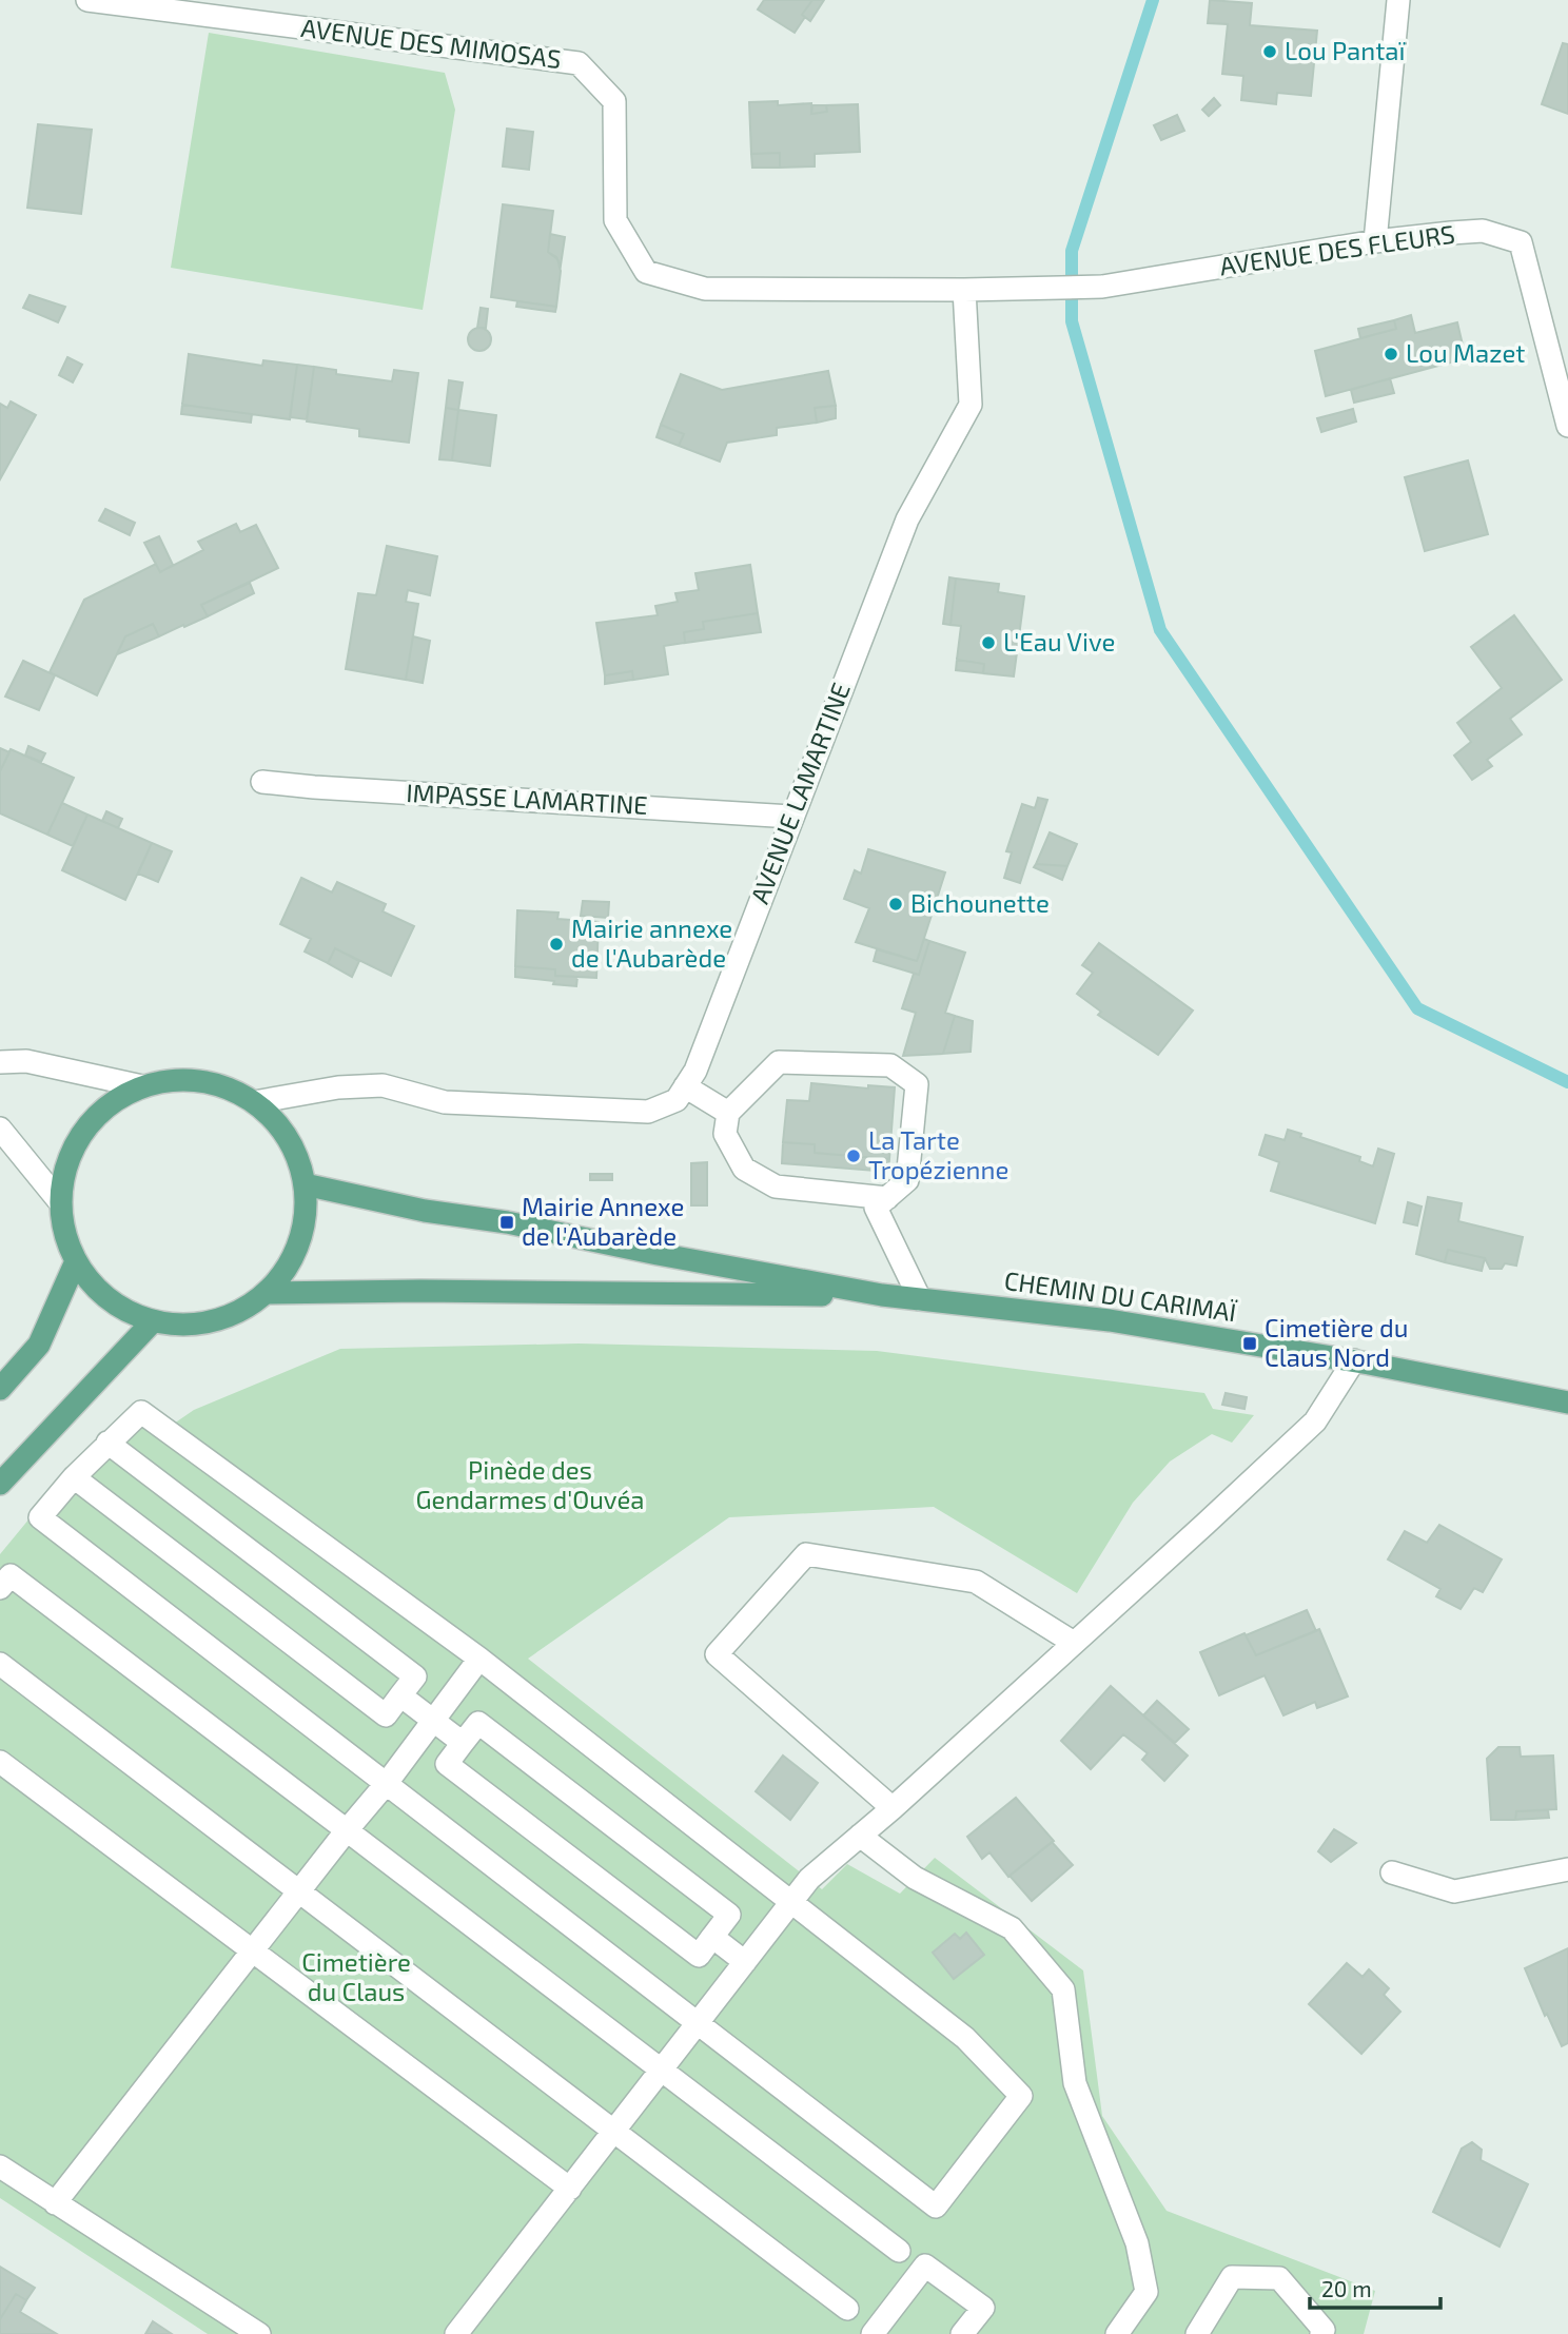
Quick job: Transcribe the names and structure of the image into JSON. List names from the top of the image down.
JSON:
{
  "streets": {
    "main road": ["CHEMIN DU CARIMAÏ"],
    "street": [
      "AVENUE DES MIMOSAS",
      "AVENUE DES FLEURS",
      "AVENUE LAMARTINE",
      "IMPASSE LAMARTINE"
    ]
  },
  "crossings": [
    ["AVENUE DES MIMOSAS", "AVENUE DES FLEURS"],
    ["AVENUE DES MIMOSAS", "AVENUE LAMARTINE"],
    ["AVENUE DES FLEURS", "AVENUE LAMARTINE"],
    ["AVENUE LAMARTINE", "IMPASSE LAMARTINE"],
    ["AVENUE LAMARTINE", "CHEMIN DU CARIMAÏ"]
  ],
  "parks": ["Pinède des Gendarmes d'Ouvéa", "Cimetière du Claus"],
  "places": {
    "other": [
      "Lou Pantaï",
      "Lou Mazet",
      "L'Eau Vive",
      "Bichounette",
      "Mairie annexe de l'Aubarède",
      "La Tarte Tropézienne"
    ],
    "transit": ["Mairie Annexe de l'Aubarède", "Cimetière du Claus Nord"]
  },
  "scale_bar": "20 m"
}
